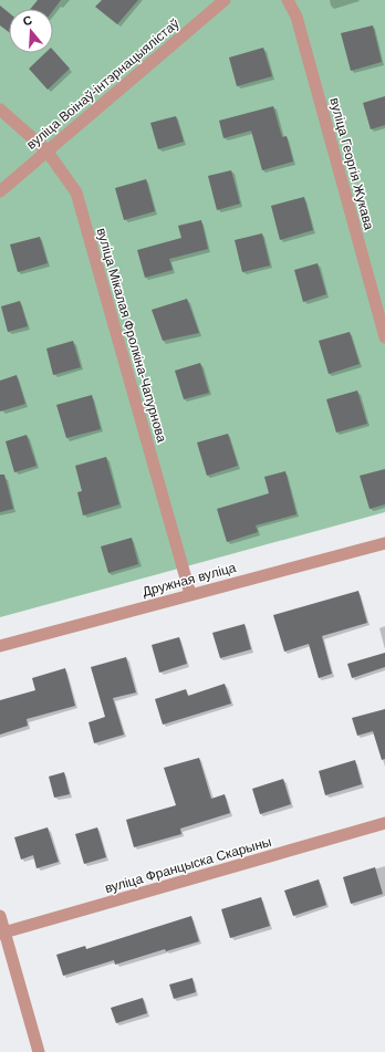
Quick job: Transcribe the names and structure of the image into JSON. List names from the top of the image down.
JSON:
{
  "streets": {
    "street": [
      "вуліца Воінаў-інтэрнацыялістаў",
      "вуліца Георгія Жукава",
      "вуліца Мікалая Фролкіна-Чапурнова",
      "Дружная вуліца",
      "вуліца Францыска Скарыны"
    ]
  },
  "crossings": [
    ["вуліца Воінаў-інтэрнацыялістаў", "вуліца Мікалая Фролкіна-Чапурнова"],
    ["вуліца Мікалая Фролкіна-Чапурнова", "Дружная вуліца"]
  ],
  "north": "top"
}
